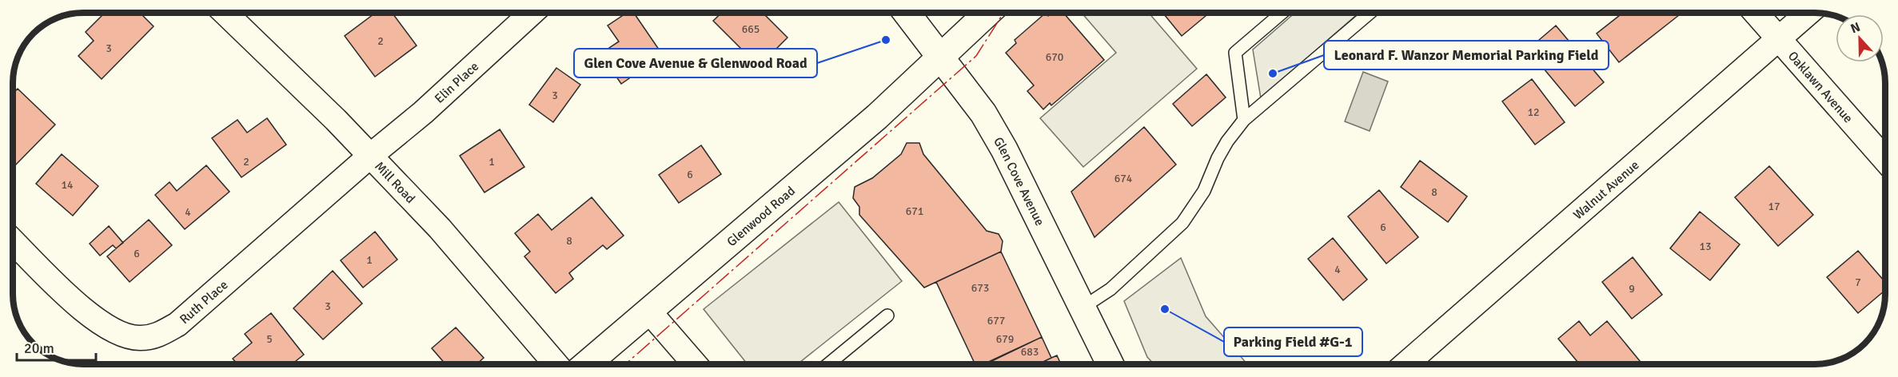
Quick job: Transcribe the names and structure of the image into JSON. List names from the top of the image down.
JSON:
{
  "streets": {
    "main road": ["Glen Cove Avenue", "Glenwood Road"],
    "street": [
      "Elin Place",
      "Oaklawn Avenue",
      "Mill Road",
      "Walnut Avenue",
      "Ruth Place"
    ]
  },
  "crossings": [
    ["Elin Place", "Mill Road"],
    ["Elin Place", "Ruth Place"],
    ["Oaklawn Avenue", "Walnut Avenue"],
    ["Glen Cove Avenue", "Glenwood Road"],
    ["Mill Road", "Ruth Place"]
  ],
  "places": ["Glen Cove Avenue & Glenwood Road", "Leonard F. Wanzor Memorial Parking Field", "Parking Field #G-1"],
  "house_numbers": [
    "665",
    "2",
    "3",
    "670",
    "3",
    "12",
    "2",
    "1",
    "6",
    "674",
    "14",
    "8",
    "17",
    "671",
    "4",
    "6",
    "8",
    "13",
    "6",
    "1",
    "4",
    "7",
    "673",
    "9",
    "3",
    "677",
    "5",
    "679",
    "683"
  ],
  "scale_bar": "20 m",
  "north": "top"
}
